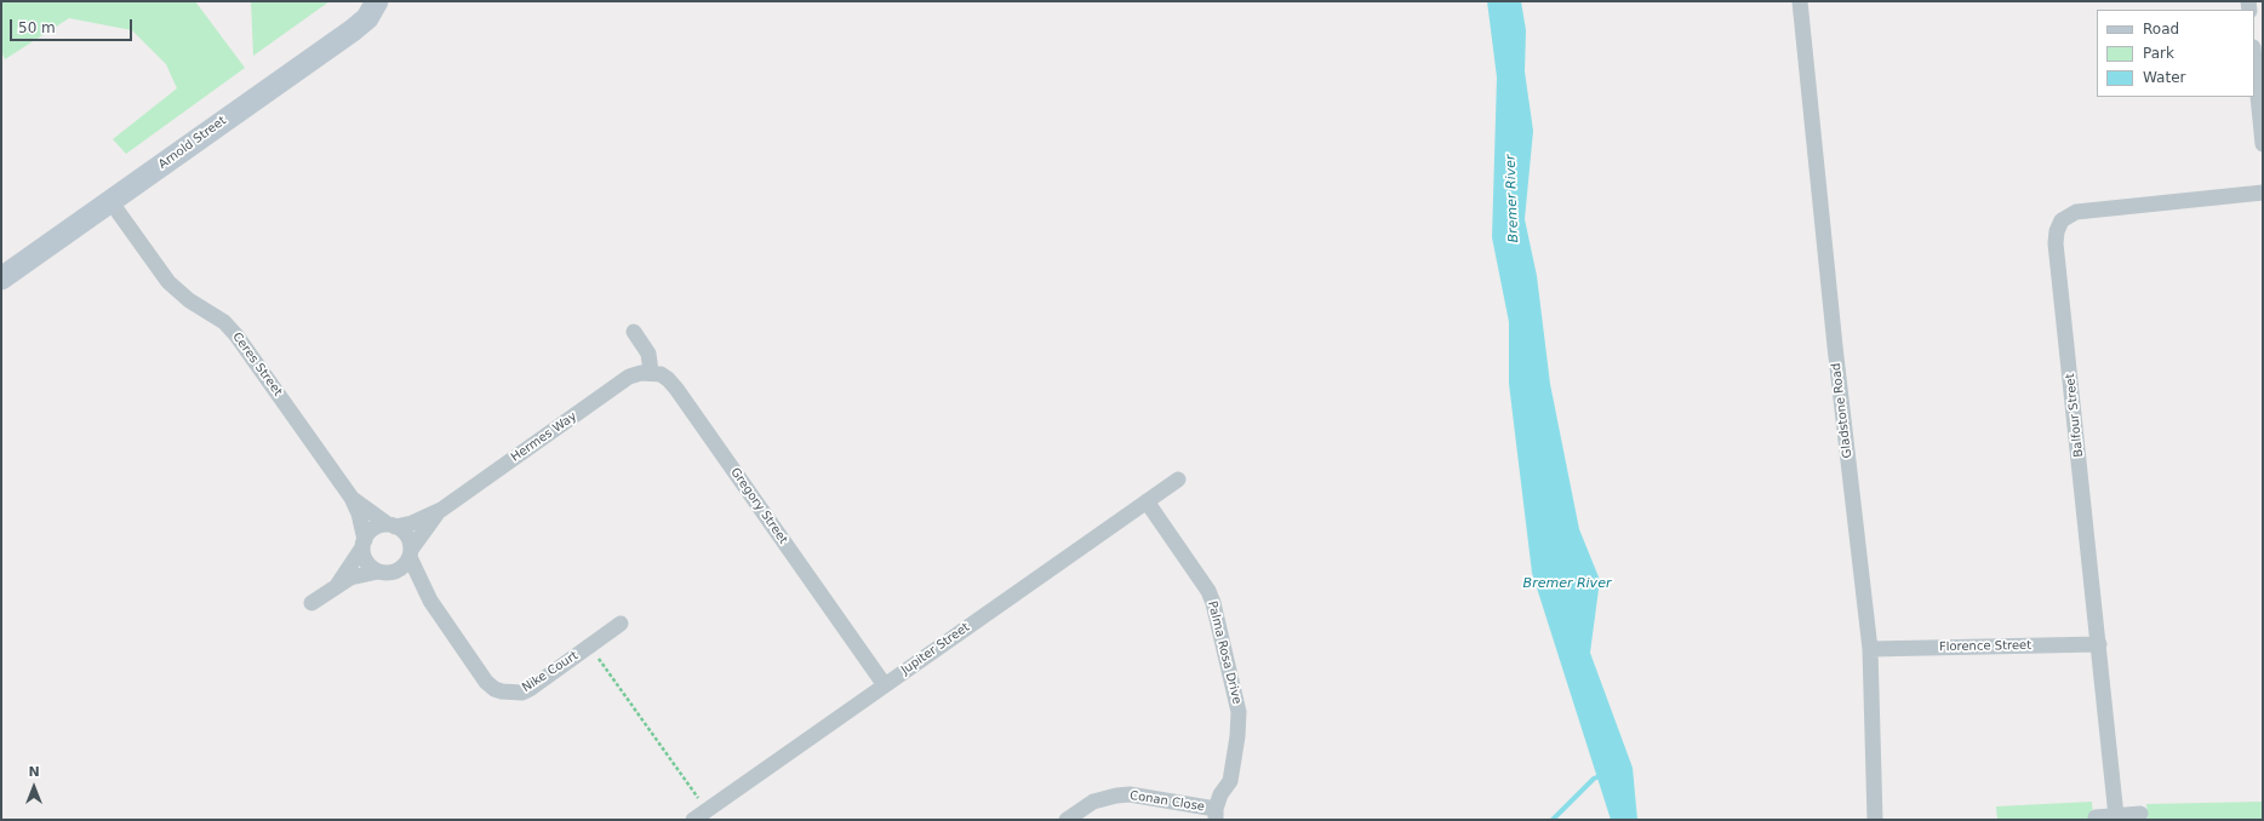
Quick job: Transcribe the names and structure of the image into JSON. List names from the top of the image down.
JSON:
{
  "streets": {
    "main road": ["Arnold Street"],
    "street": [
      "Ceres Street",
      "Gladstone Road",
      "Balfour Street",
      "Hermes Way",
      "Gregory Street",
      "Florence Street",
      "Jupiter Street",
      "Palma Rosa Drive",
      "Nike Court",
      "Conan Close"
    ]
  },
  "crossings": [
    ["Arnold Street", "Ceres Street"],
    ["Ceres Street", "Hermes Way"],
    ["Ceres Street", "Nike Court"],
    ["Gladstone Road", "Florence Street"],
    ["Balfour Street", "Florence Street"],
    ["Hermes Way", "Gregory Street"],
    ["Hermes Way", "Nike Court"],
    ["Gregory Street", "Jupiter Street"],
    ["Jupiter Street", "Palma Rosa Drive"],
    ["Palma Rosa Drive", "Conan Close"]
  ],
  "water": ["Bremer River"],
  "legend": ["Road", "Park", "Water"],
  "scale_bar": "50 m",
  "north": "top"
}
